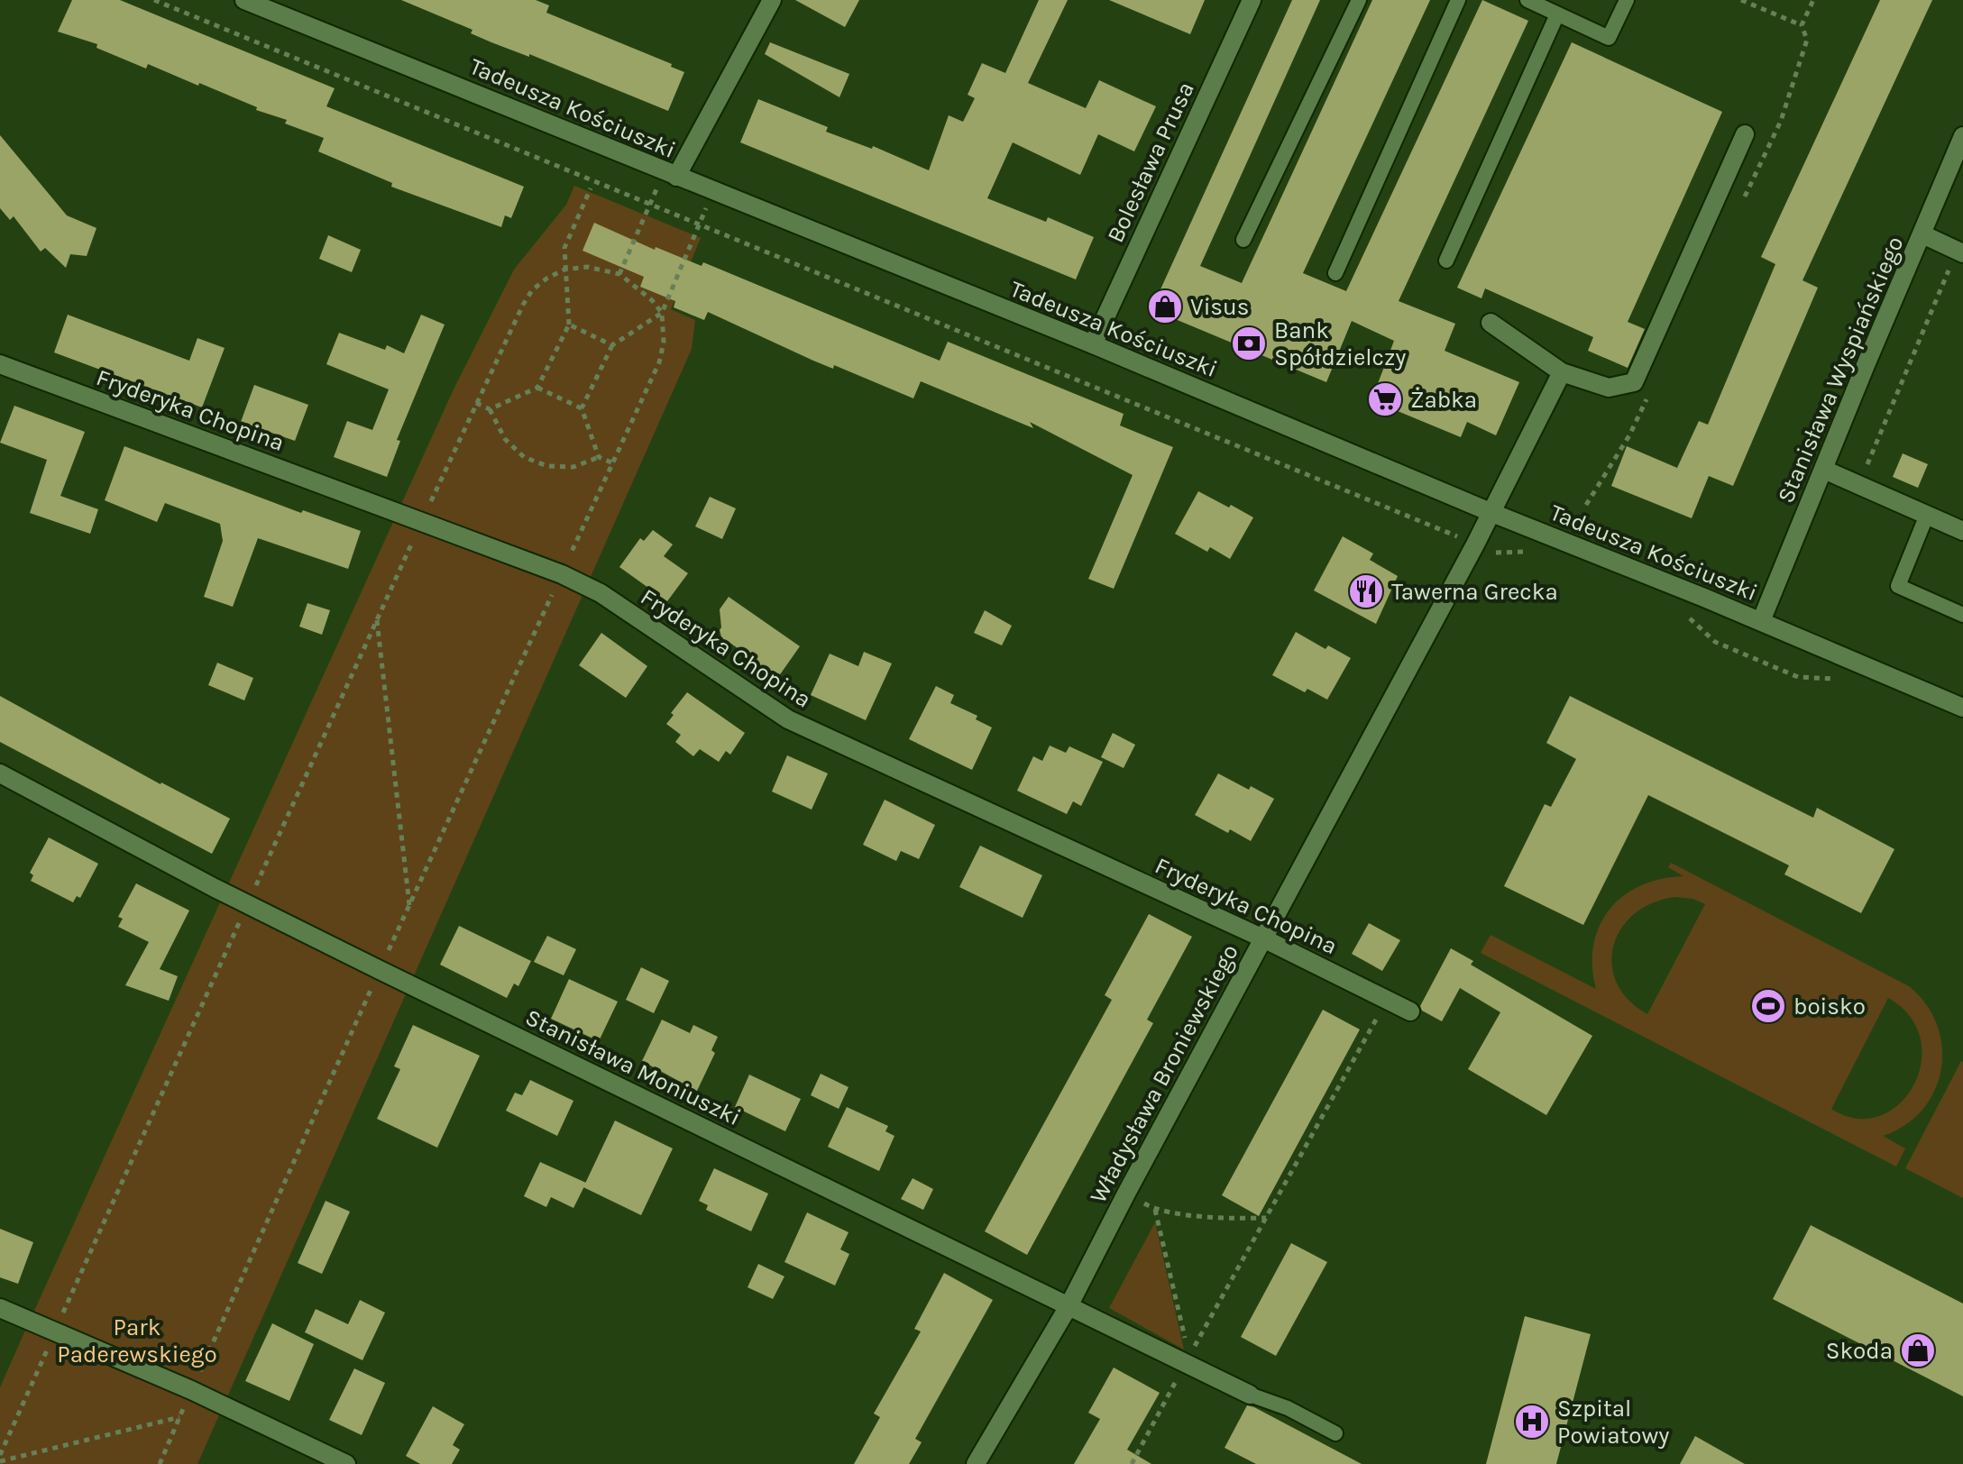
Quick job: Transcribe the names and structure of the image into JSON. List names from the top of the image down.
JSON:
{
  "streets": {
    "street": [
      "Tadeusza Kościuszki",
      "Bolesława Prusa",
      "Stanisława Wyspiańskiego",
      "Fryderyka Chopina",
      "Stanisława Moniuszki",
      "Władysława Broniewskiego"
    ]
  },
  "crossings": [
    ["Tadeusza Kościuszki", "Bolesława Prusa"],
    ["Tadeusza Kościuszki", "Stanisława Wyspiańskiego"],
    ["Tadeusza Kościuszki", "Władysława Broniewskiego"],
    ["Fryderyka Chopina", "Władysława Broniewskiego"],
    ["Stanisława Moniuszki", "Władysława Broniewskiego"]
  ],
  "parks": ["Park Paderewskiego"],
  "places": {
    "shop": ["Visus", "Skoda"],
    "bank": ["Bank Spółdzielczy"],
    "supermarket": ["Żabka"],
    "restaurant": ["Tawerna Grecka"],
    "sports": ["boisko"],
    "hospital": ["Szpital Powiatowy"]
  }
}
